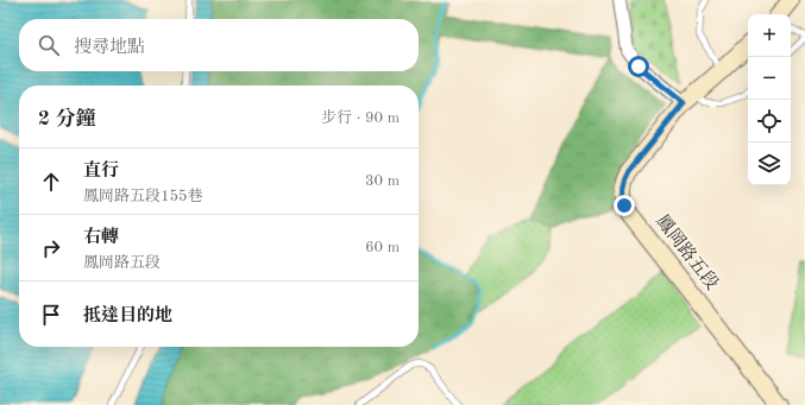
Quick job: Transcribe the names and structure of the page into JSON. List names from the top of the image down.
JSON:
{
  "streets": {
    "street": ["鳳岡路五段"]
  },
  "page": {
    "map_buttons": ["+", "−"],
    "search": "搜尋地點",
    "heading": ["2 分鐘", "步行 · 90 m"],
    "list": [
      ["直行", "鳳岡路五段155巷", "30 m"],
      ["右轉", "鳳岡路五段", "60 m"],
      "抵達目的地"
    ]
  }
}
